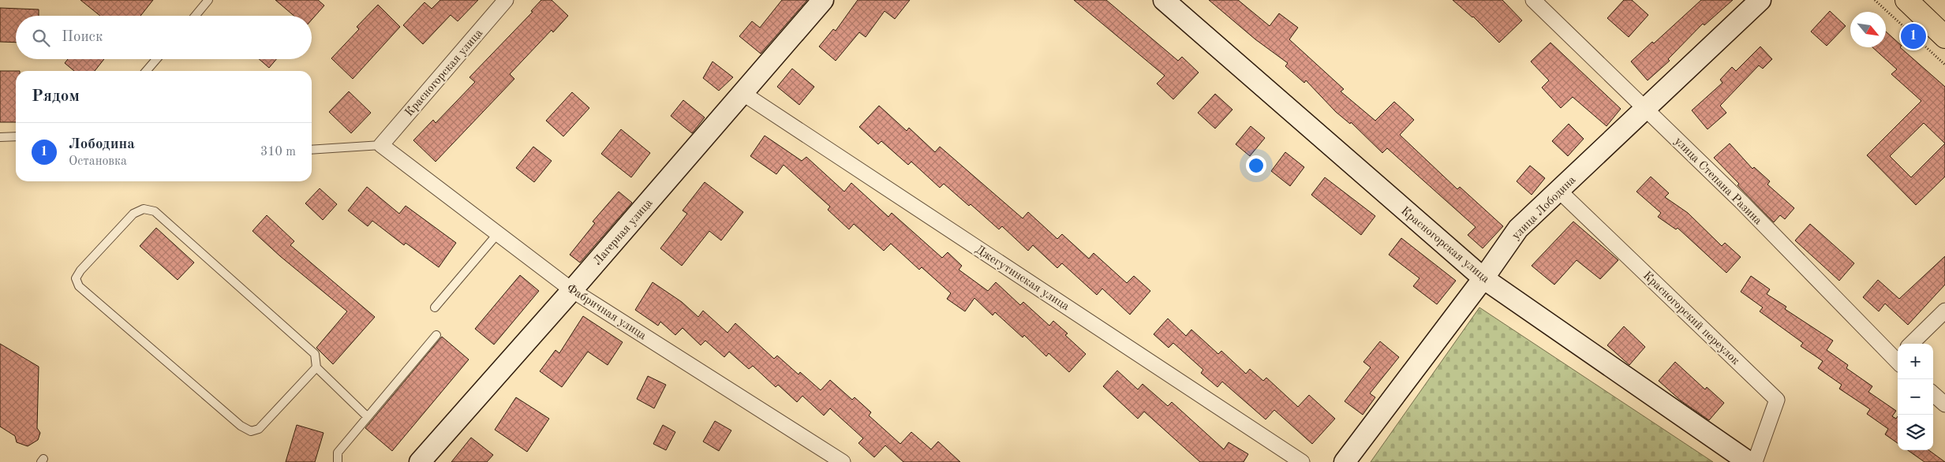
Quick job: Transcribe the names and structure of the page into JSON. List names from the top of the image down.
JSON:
{
  "streets": {
    "street": [
      "Красногорская улица",
      "улица Степана Разина",
      "улица Лободина",
      "Лагерная улица",
      "Джегутинская улица",
      "Фабричная улица",
      "Красногорский переулок"
    ]
  },
  "crossings": [
    ["Красногорская улица", "улица Лободина"],
    ["Красногорская улица", "Фабричная улица"],
    ["улица Степана Разина", "улица Лободина"],
    ["улица Лободина", "Красногорский переулок"],
    ["Лагерная улица", "Джегутинская улица"],
    ["Лагерная улица", "Фабричная улица"]
  ],
  "north": "bottom right",
  "page": {
    "search": "Поиск",
    "pins": "1",
    "heading": "Рядом",
    "list": [
      {
        "mark": "1",
        "name": "Лободина",
        "note": "Остановка",
        "value": "310 m"
      }
    ],
    "map_buttons": ["+", "−"]
  }
}
